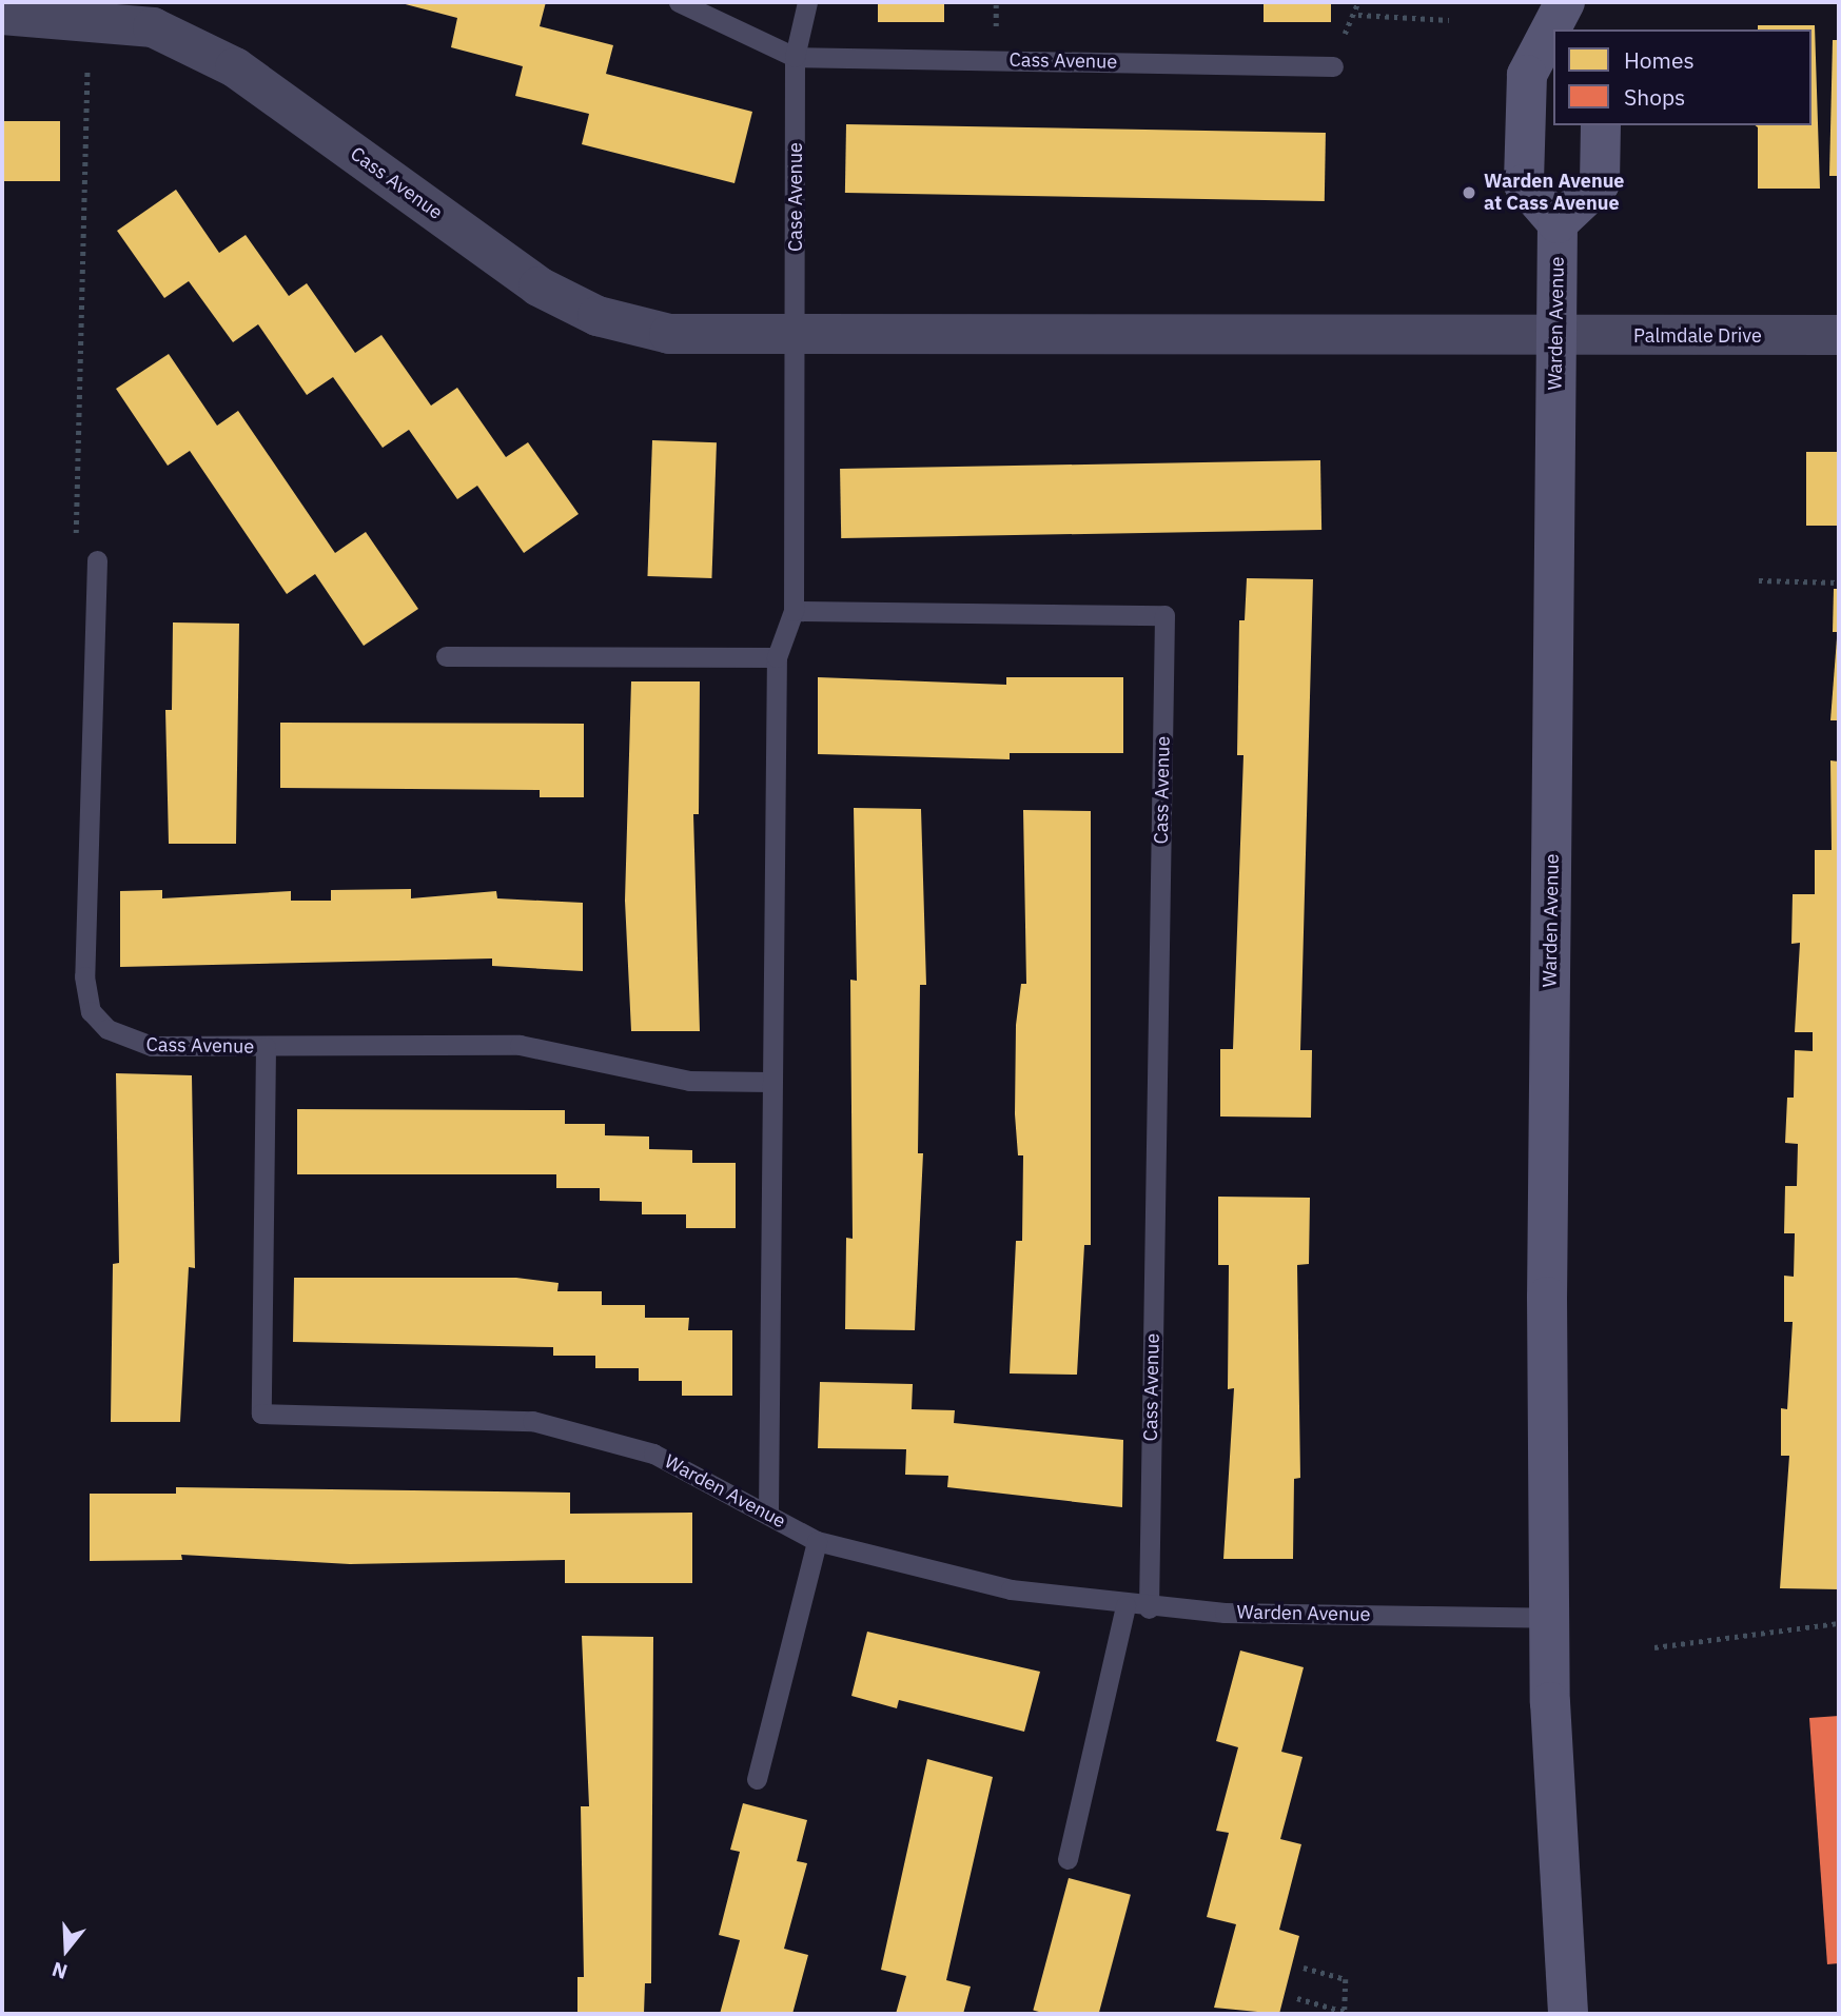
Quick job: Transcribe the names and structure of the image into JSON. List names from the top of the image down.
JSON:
{
  "streets": {
    "main road": ["Warden Avenue"],
    "street": ["Cass Avenue", "Palmdale Drive"],
    "lane": ["Case Avenue"]
  },
  "crossings": [
    ["Cass Avenue", "Case Avenue"],
    ["Cass Avenue", "Warden Avenue"],
    ["Cass Avenue", "Palmdale Drive"],
    ["Warden Avenue", "Palmdale Drive"]
  ],
  "places": ["Warden Avenue at Cass Avenue"],
  "legend": ["Homes", "Shops"],
  "north": "bottom"
}
